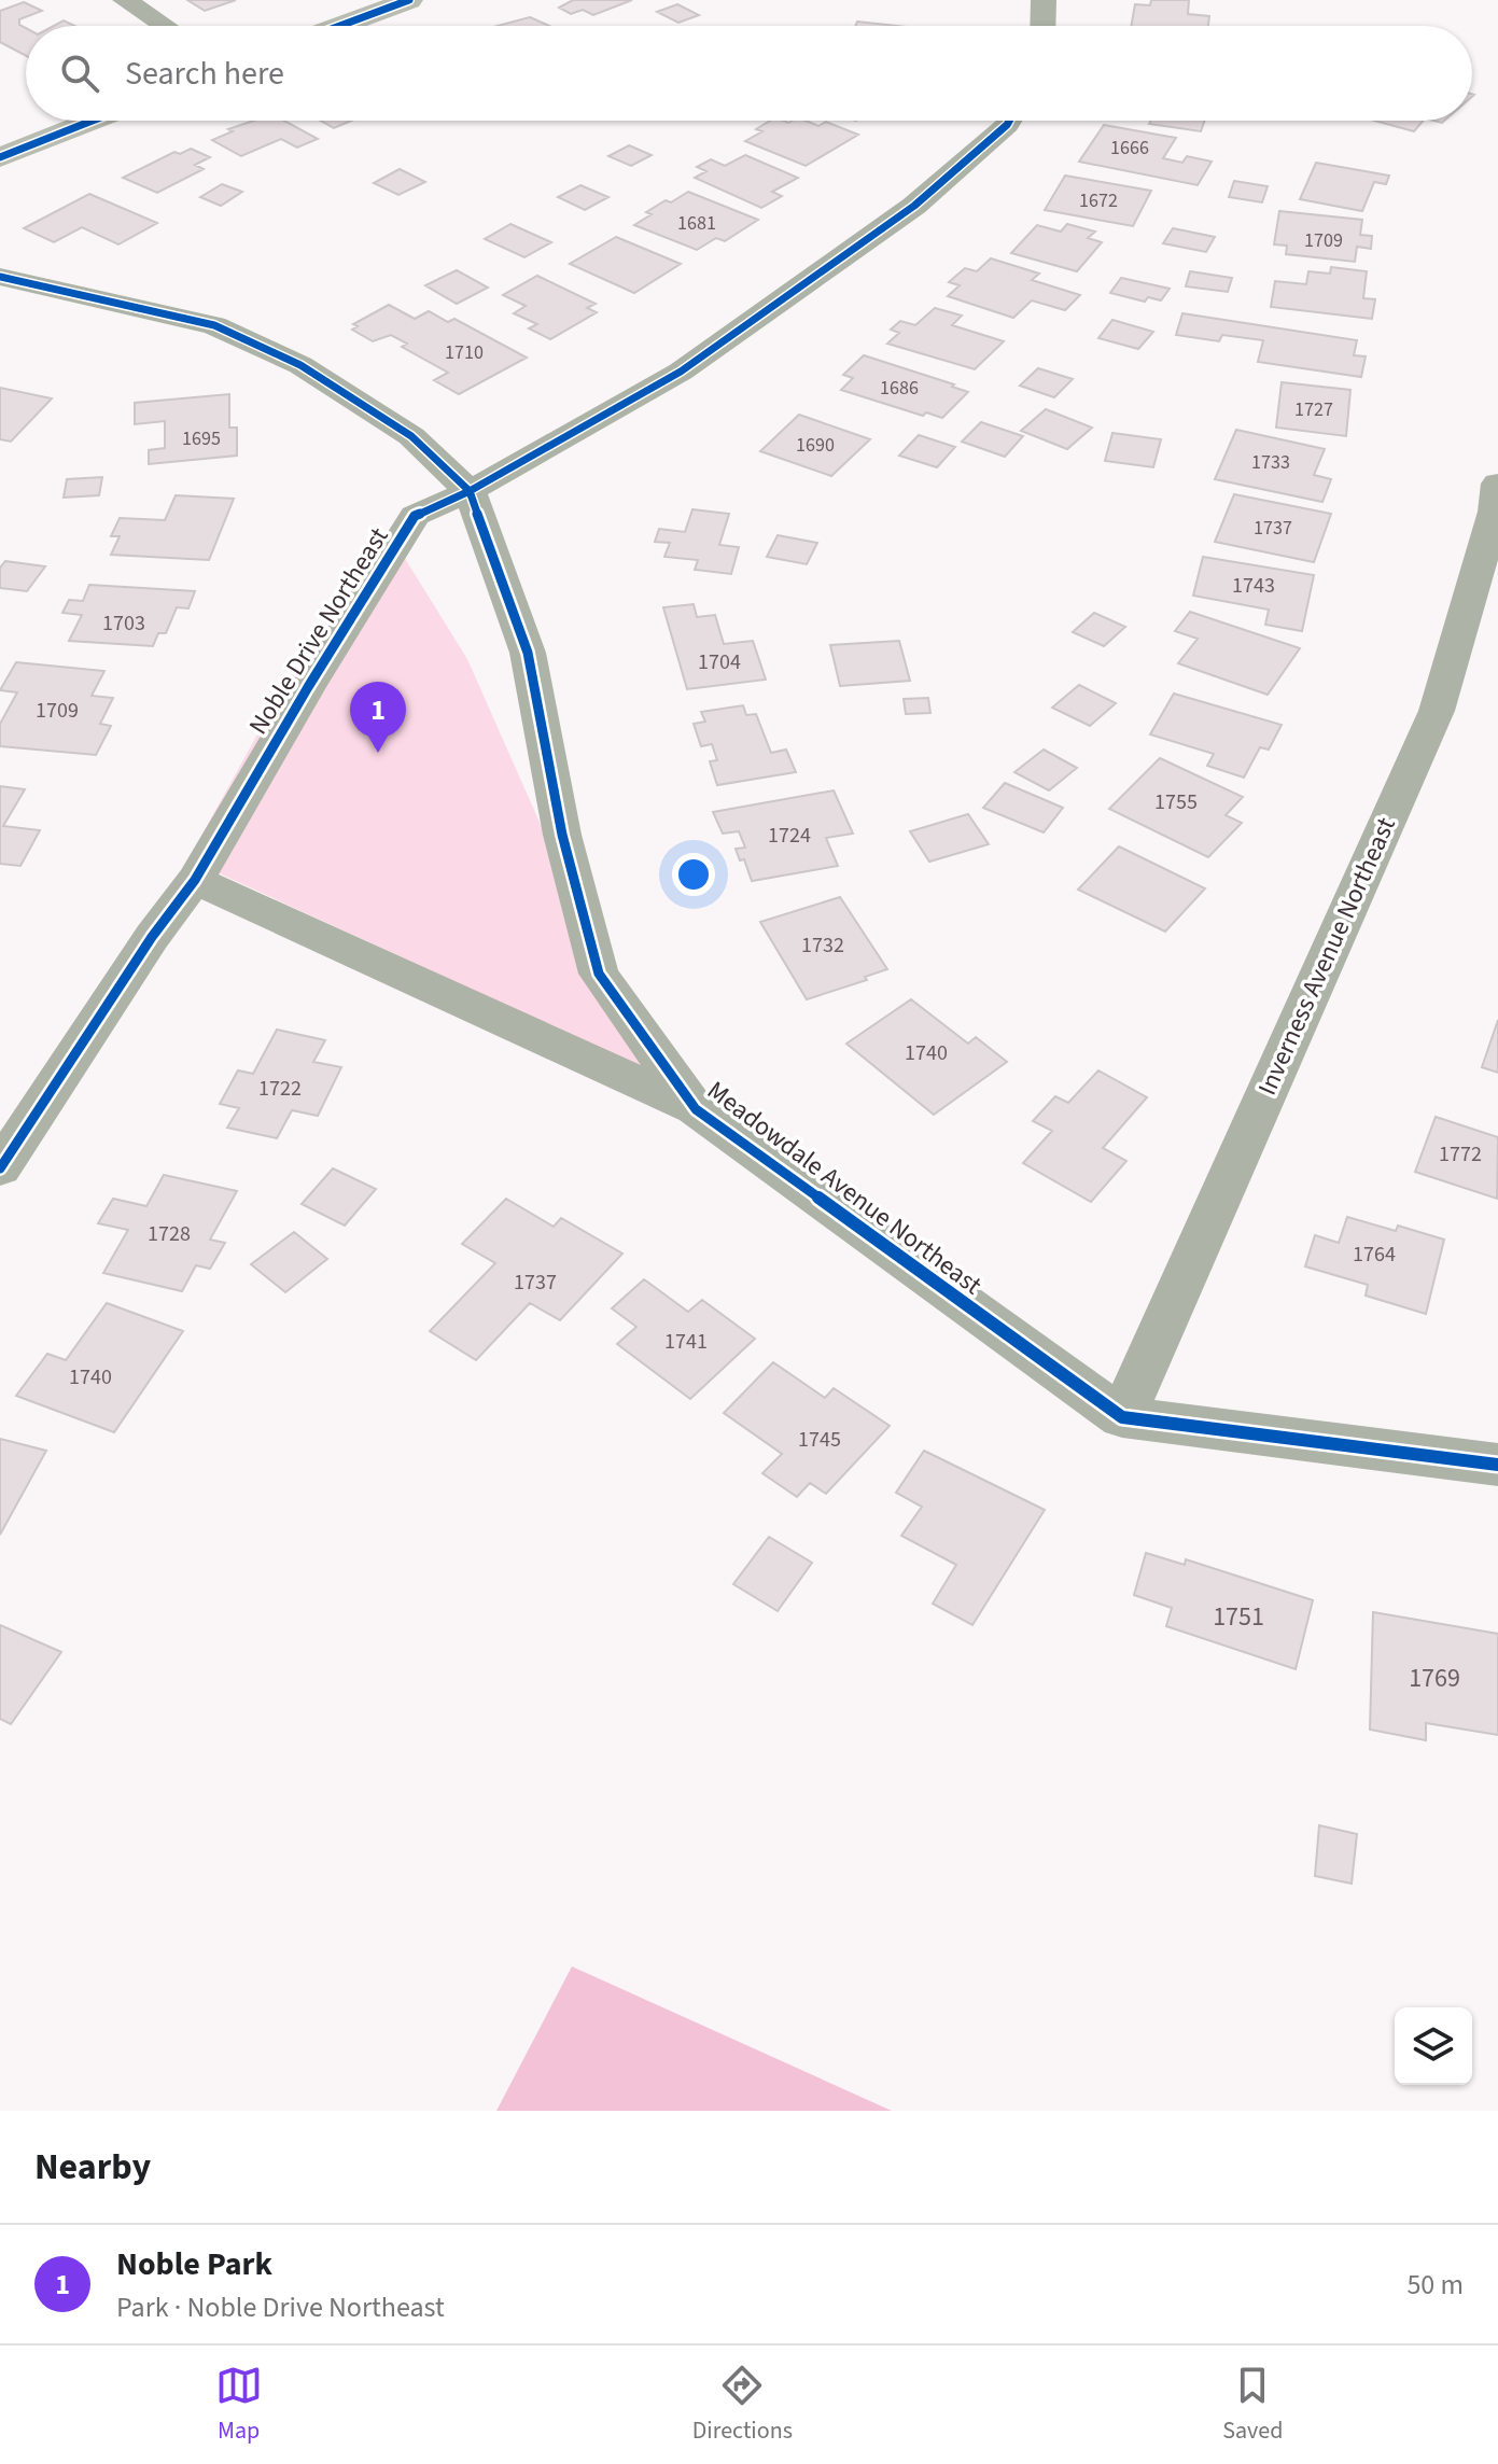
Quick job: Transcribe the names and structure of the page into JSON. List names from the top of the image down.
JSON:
{
  "streets": {
    "street": ["Noble Drive Northeast", "Inverness Avenue Northeast", "Meadowdale Avenue Northeast"]
  },
  "crossings": [
    ["Noble Drive Northeast", "Meadowdale Avenue Northeast"],
    ["Inverness Avenue Northeast", "Meadowdale Avenue Northeast"]
  ],
  "house_numbers": [
    "1666",
    "1672",
    "1681",
    "1709",
    "1710",
    "1686",
    "1727",
    "1695",
    "1690",
    "1733",
    "1737",
    "1743",
    "1703",
    "1704",
    "1709",
    "1755",
    "1724",
    "1732",
    "1740",
    "1722",
    "1772",
    "1728",
    "1764",
    "1737",
    "1741",
    "1740",
    "1745",
    "1751",
    "1769"
  ],
  "page": {
    "search": "Search here",
    "pins": "1",
    "heading": "Nearby",
    "list": [
      {
        "mark": "1",
        "name": "Noble Park",
        "note": "Park · Noble Drive Northeast",
        "value": "50 m"
      }
    ],
    "nav": ["Map", "Directions", "Saved"]
  }
}
